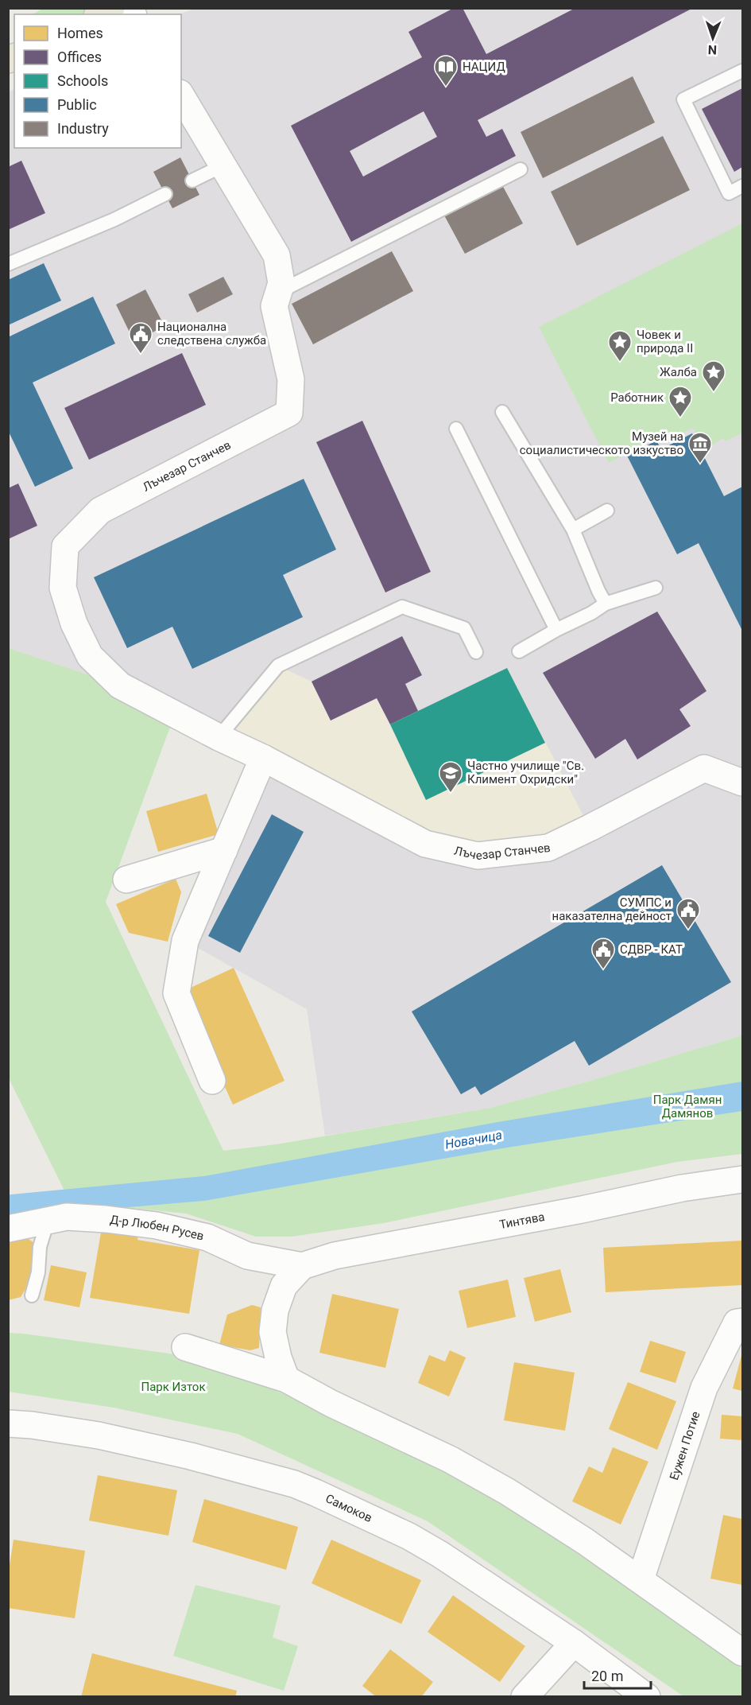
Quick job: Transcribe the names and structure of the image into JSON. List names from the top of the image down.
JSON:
{
  "streets": {
    "street": [
      "Лъчезар Станчев",
      "Тинтява",
      "Д-р Любен Русев",
      "Еужен Потие",
      "Самоков"
    ]
  },
  "crossings": [
    ["Тинтява", "Д-р Любен Русев"]
  ],
  "water": ["Новачица"],
  "parks": ["Парк Дамян Дамянов", "Парк Изток"],
  "places": {
    "library": ["НАЦИД"],
    "public building": ["Национална следствена служба", "СУМПС и наказателна дейност", "СДВР - КАТ"],
    "place": ["Човек и природа II", "Жалба", "Работник"],
    "museum": ["Музей на социалистическото изкуство"],
    "school or university": ["Частно училище \"Св. Климент Охридски\""]
  },
  "legend": [
    "Homes",
    "Offices",
    "Schools",
    "Public",
    "Industry"
  ],
  "scale_bar": "20 m",
  "north": "bottom"
}
